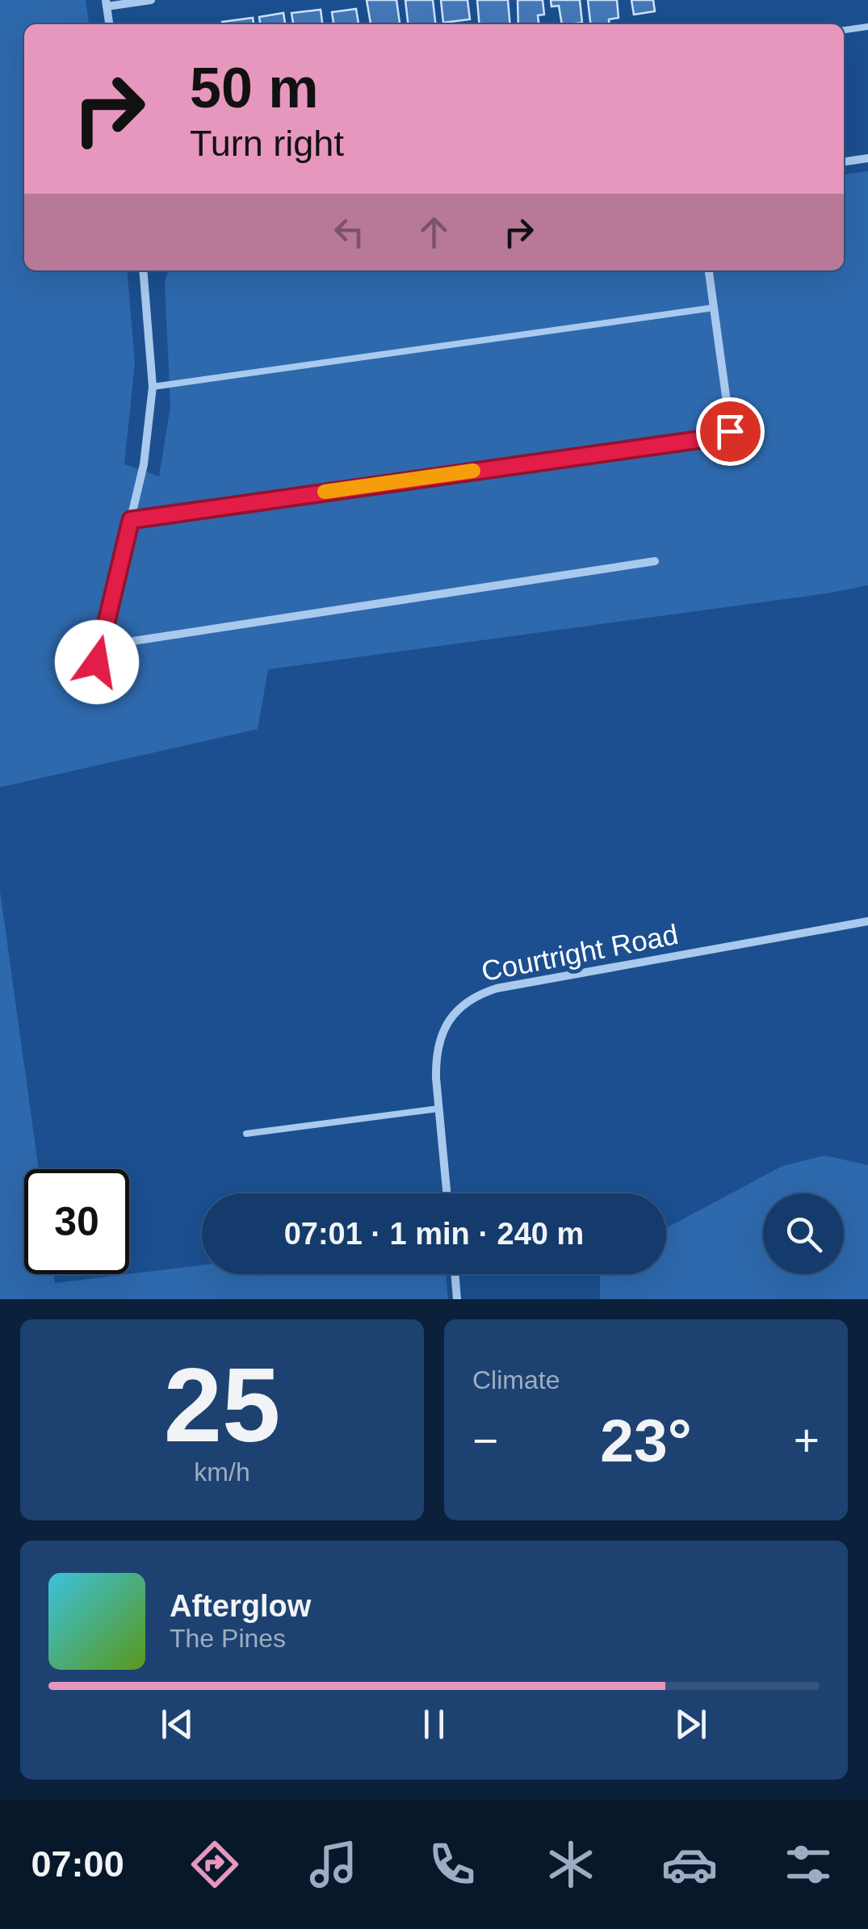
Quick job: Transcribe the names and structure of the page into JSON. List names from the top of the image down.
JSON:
{
  "streets": {
    "street": ["Courtright Road"]
  },
  "page": {
    "turn": ["50 m", "Turn right"],
    "limit": "30",
    "trip": "07:01 · 1 min · 240 m",
    "tile": [
      ["25", "km/h"],
      "Climate"
    ],
    "heat": ["−", "23°", "+"],
    "song": ["Afterglow", "The Pines"],
    "tabs": "07:00"
  }
}
